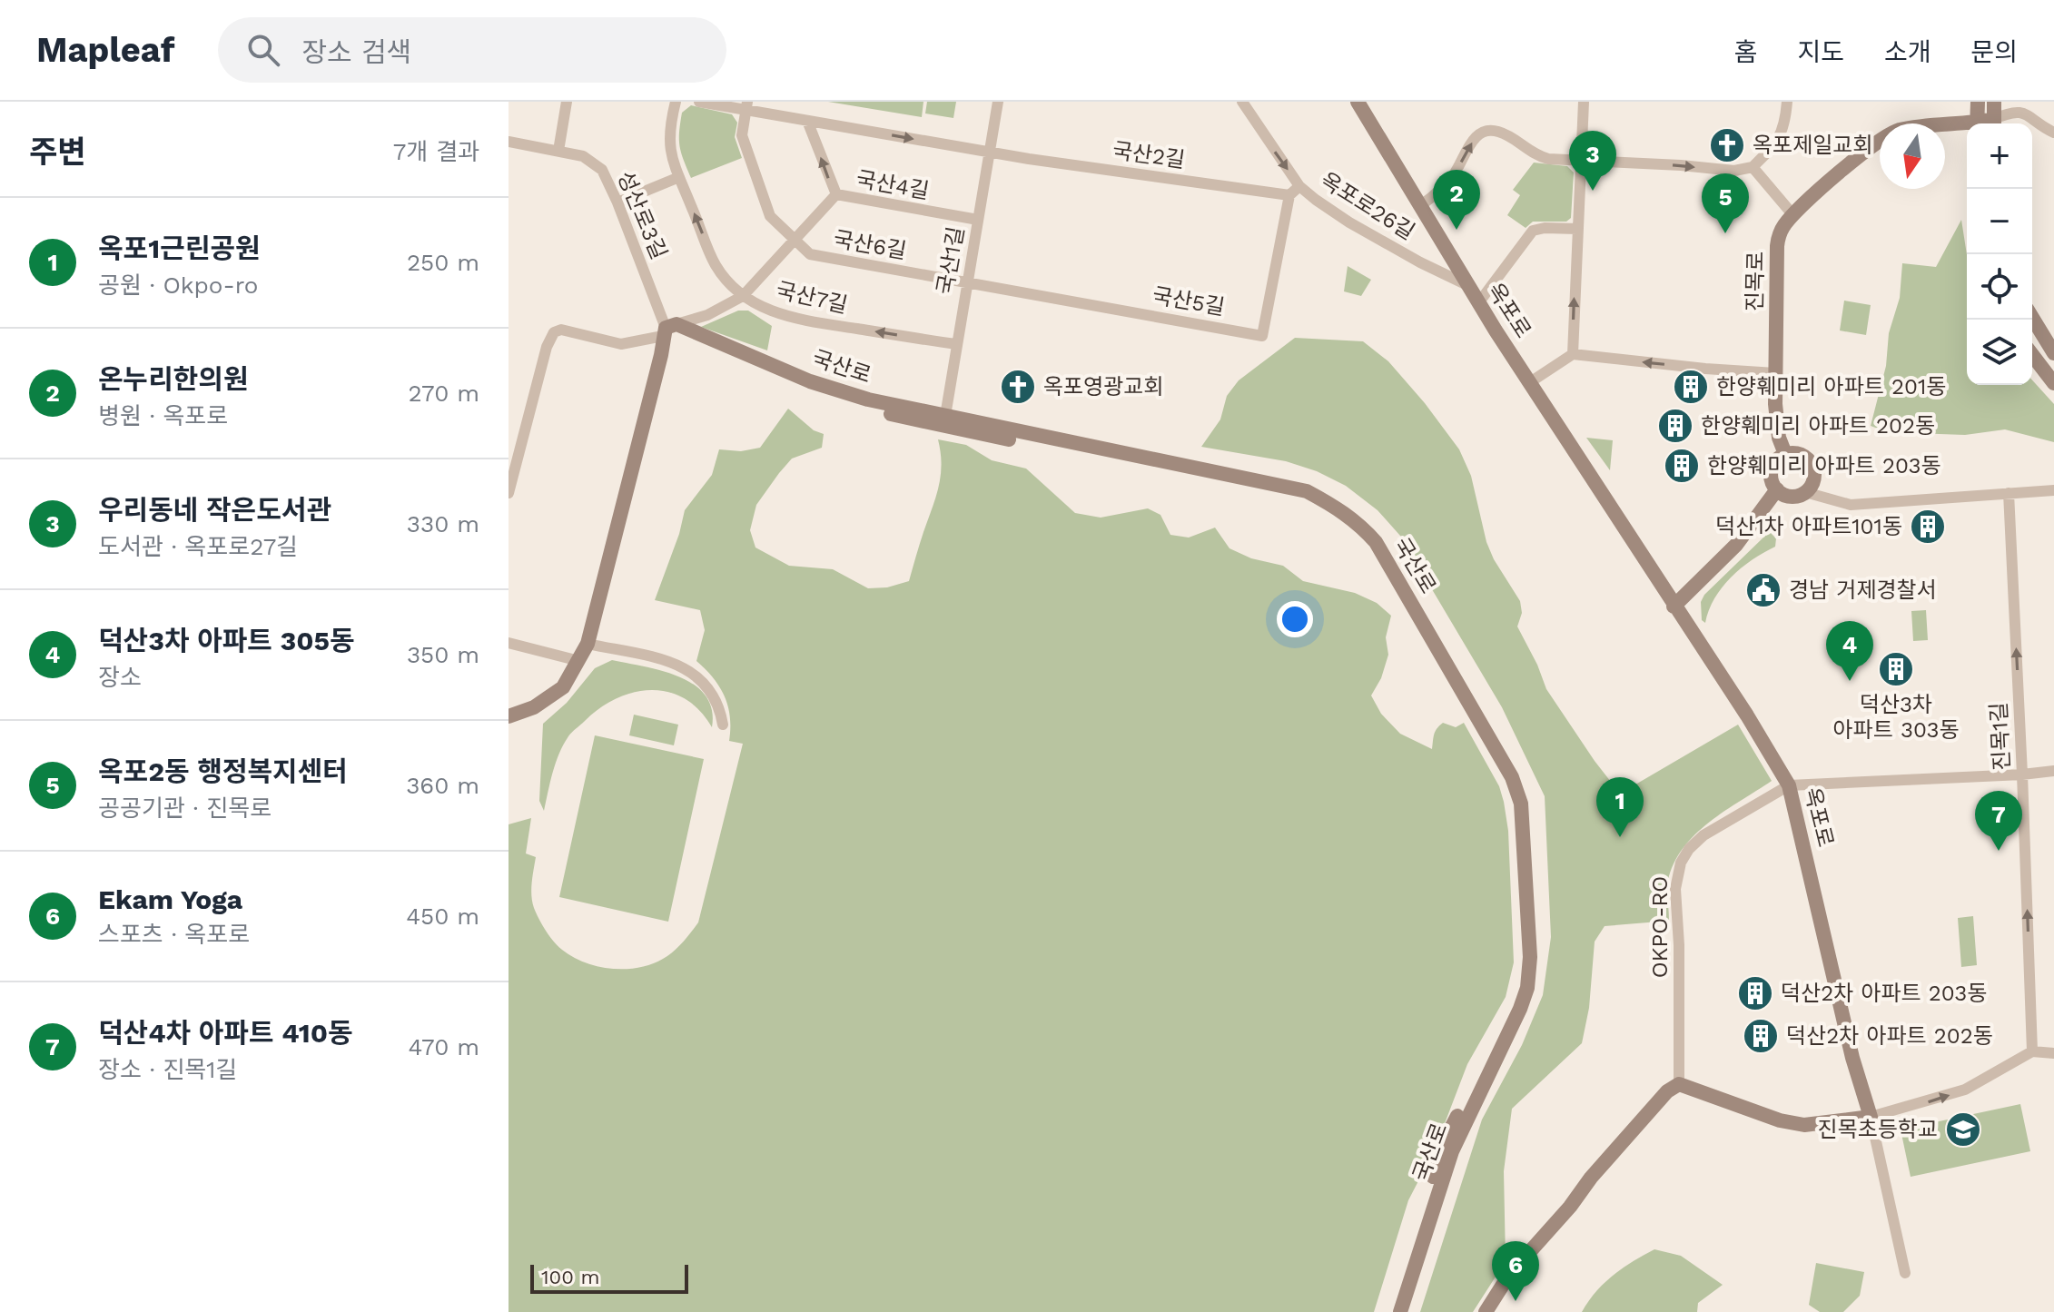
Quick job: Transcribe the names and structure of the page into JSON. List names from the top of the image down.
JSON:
{
  "streets": {
    "street": [
      "국산2길",
      "국산4길",
      "옥포로26길",
      "성산로3길",
      "국산6길",
      "국산1길",
      "진목로",
      "국산7길",
      "국산5길",
      "옥포로",
      "국산로",
      "진목1길",
      "OKPO-RO"
    ]
  },
  "crossings": [
    ["국산2길", "국산4길"],
    ["국산2길", "국산6길"],
    ["국산2길", "국산1길"],
    ["국산2길", "국산5길"],
    ["국산4길", "국산1길"],
    ["옥포로26길", "옥포로"],
    ["성산로3길", "국산로"],
    ["국산6길", "국산1길"],
    ["국산6길", "국산5길"],
    ["국산1길", "국산7길"],
    ["국산1길", "국산5길"],
    ["국산1길", "국산로"],
    ["옥포로", "OKPO-RO"]
  ],
  "one_way": ["국산4길", "국산7길", "진목1길"],
  "places": {
    "church": ["옥포제일교회", "옥포영광교회"],
    "building": [
      "한양훼미리 아파트 201동",
      "한양훼미리 아파트 202동",
      "한양훼미리 아파트 203동",
      "덕산1차 아파트101동",
      "덕산3차 아파트 303동",
      "덕산2차 아파트 203동",
      "덕산2차 아파트 202동"
    ],
    "public building": ["경남 거제경찰서"],
    "school or university": ["진목초등학교"]
  },
  "scale_bar": "100 m",
  "north": "bottom",
  "page": {
    "header": "Mapleaf",
    "search": "장소 검색",
    "nav": [
      "홈",
      "지도",
      "소개",
      "문의"
    ],
    "heading": ["주변", "7개 결과"],
    "map_buttons": ["+", "−"],
    "pins": [
      "3",
      "2",
      "5",
      "4",
      "1",
      "7",
      "6"
    ],
    "list": [
      {
        "mark": "1",
        "name": "옥포1근린공원",
        "note": "공원 · Okpo-ro",
        "value": "250 m"
      },
      {
        "mark": "2",
        "name": "온누리한의원",
        "note": "병원 · 옥포로",
        "value": "270 m"
      },
      {
        "mark": "3",
        "name": "우리동네 작은도서관",
        "note": "도서관 · 옥포로27길",
        "value": "330 m"
      },
      {
        "mark": "4",
        "name": "덕산3차 아파트 305동",
        "note": "장소",
        "value": "350 m"
      },
      {
        "mark": "5",
        "name": "옥포2동 행정복지센터",
        "note": "공공기관 · 진목로",
        "value": "360 m"
      },
      {
        "mark": "6",
        "name": "Ekam Yoga",
        "note": "스포츠 · 옥포로",
        "value": "450 m"
      },
      {
        "mark": "7",
        "name": "덕산4차 아파트 410동",
        "note": "장소 · 진목1길",
        "value": "470 m"
      }
    ],
    "scale": "100 m"
  }
}
